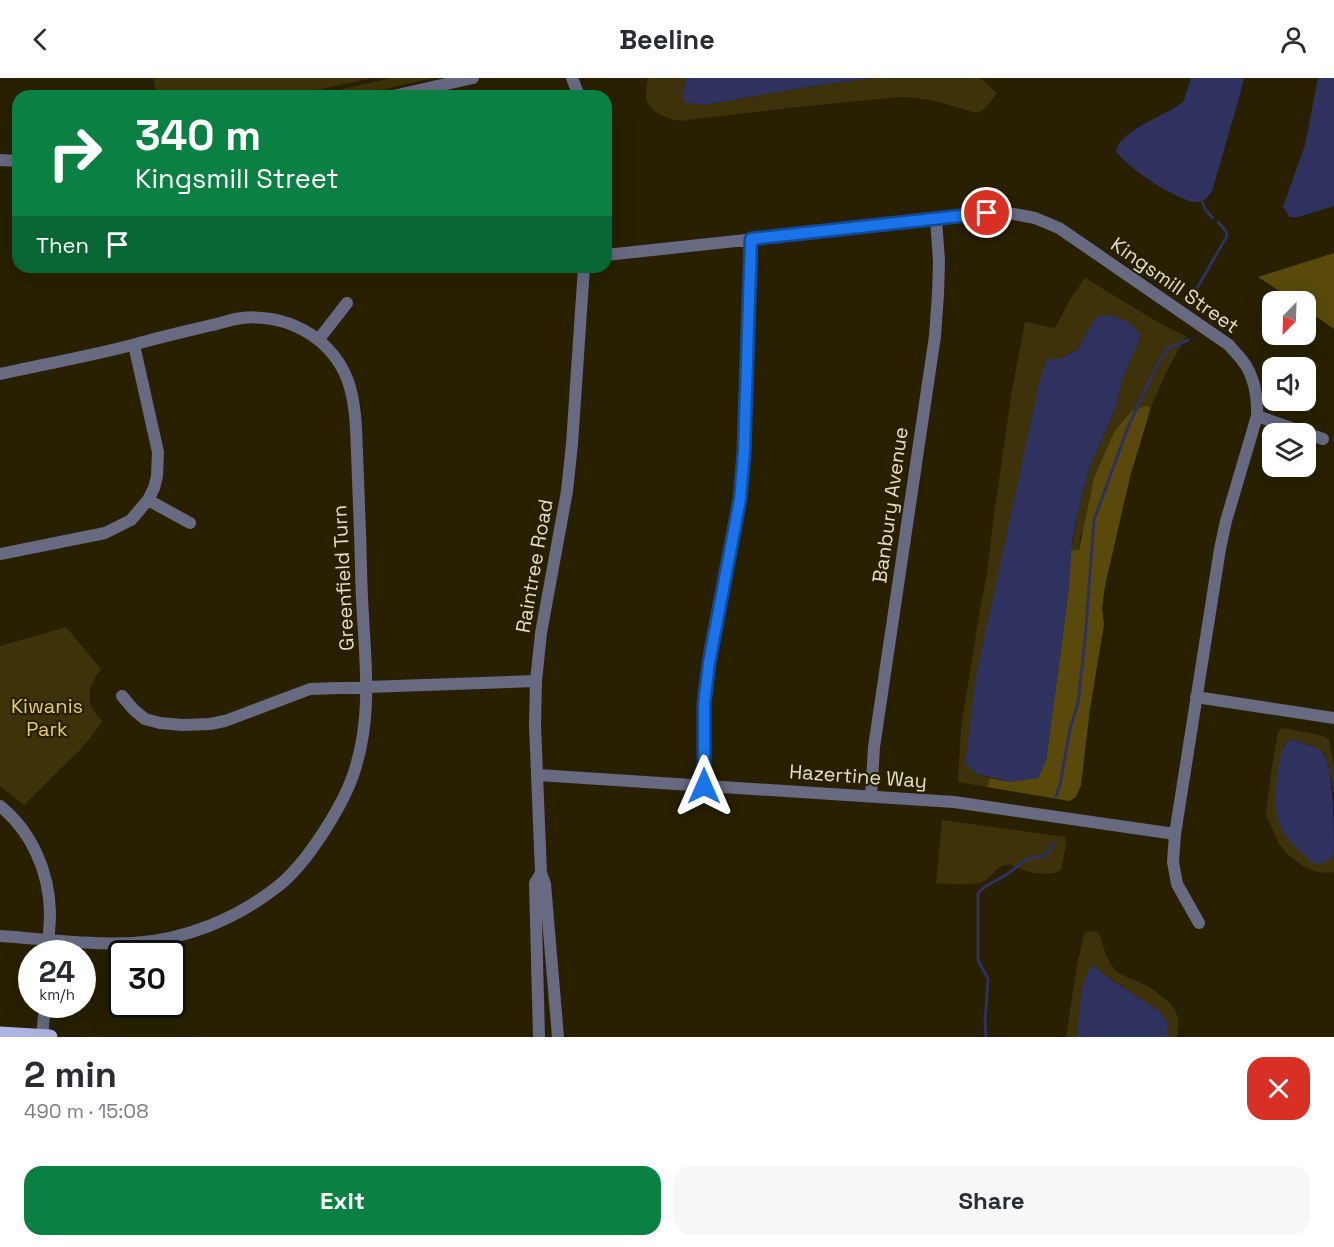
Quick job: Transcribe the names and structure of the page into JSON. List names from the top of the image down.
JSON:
{
  "streets": {
    "street": [
      "Kingsmill Street",
      "Banbury Avenue",
      "Raintree Road",
      "Greenfield Turn",
      "Hazertine Way"
    ]
  },
  "crossings": [
    ["Kingsmill Street", "Banbury Avenue"],
    ["Kingsmill Street", "Hazertine Way"],
    ["Banbury Avenue", "Hazertine Way"],
    ["Raintree Road", "Hazertine Way"]
  ],
  "parks": ["Kiwanis Park"],
  "north": "bottom left",
  "page": {
    "header": "Beeline",
    "turn": ["340 m", "Kingsmill Street"],
    "then": "Then",
    "speed": "24 km/h",
    "limit": "30",
    "heading": ["2 min", "490 m · 15:08"],
    "buttons": ["Exit", "Share"]
  }
}
